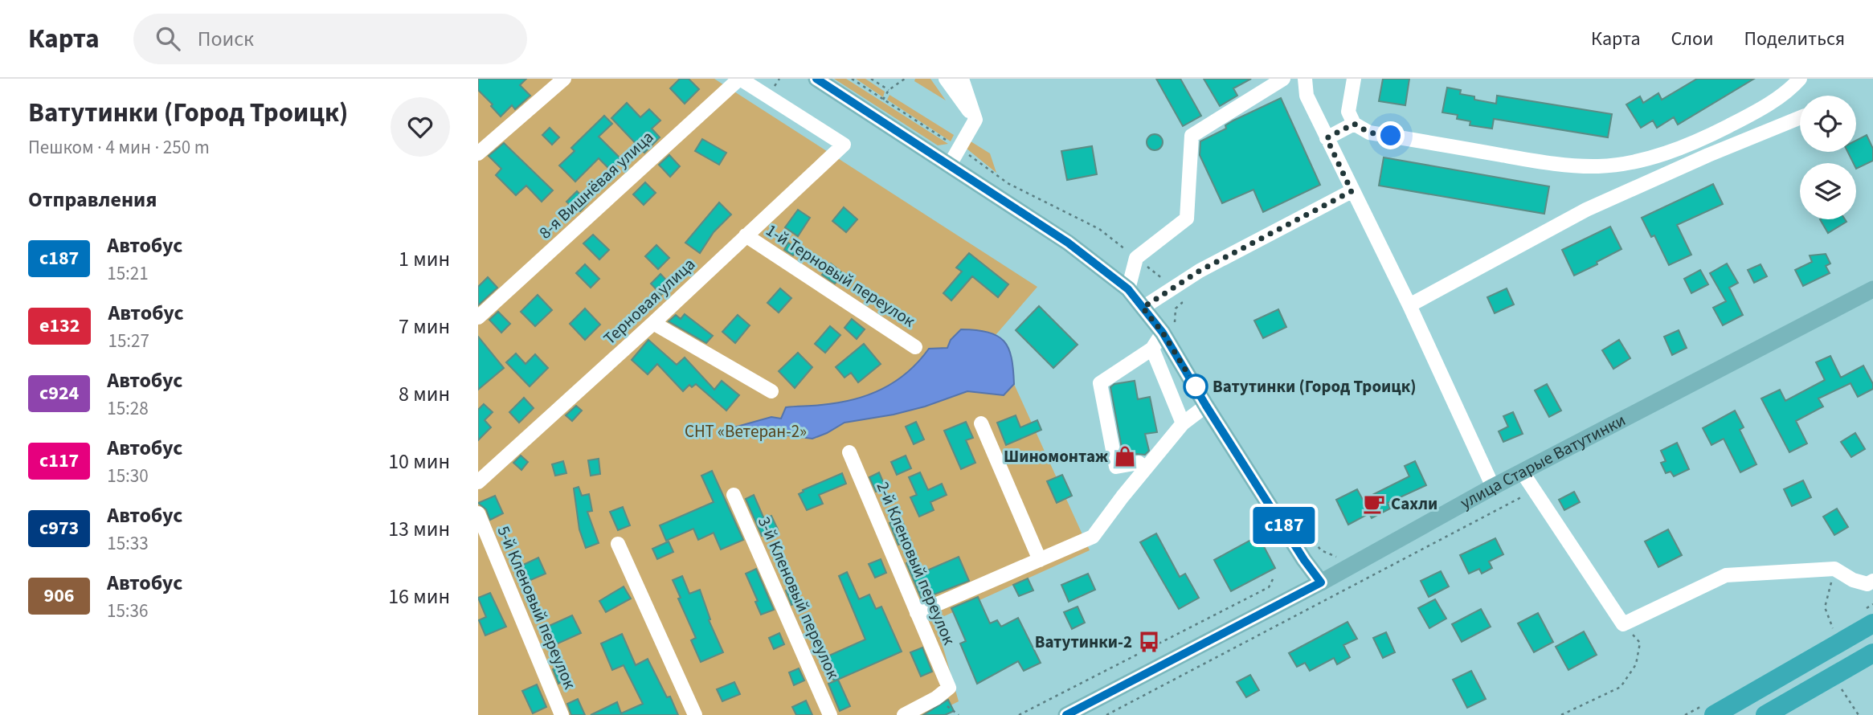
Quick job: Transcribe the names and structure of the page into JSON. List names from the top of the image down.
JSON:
{
  "streets": {
    "main road": ["улица Старые Ватутинки"],
    "street": [
      "8-я Вишнёвая улица",
      "1-й Терновый переулок",
      "Терновая улица",
      "2-й Кленовый переулок",
      "3-й Кленовый переулок",
      "5-й Кленовый переулок"
    ]
  },
  "crossings": [
    ["1-й Терновый переулок", "Терновая улица"]
  ],
  "parks": ["СНТ «Ветеран-2»"],
  "places": {
    "other": ["Ватутинки (Город Троицк)"],
    "shop": ["Шиномонтаж"],
    "cafe": ["Сахли"],
    "bus stop": ["Ватутинки-2"]
  },
  "lines": ["bus line с187"],
  "page": {
    "header": "Карта",
    "search": "Поиск",
    "nav": ["Карта", "Слои", "Поделиться"],
    "heading": [
      ["Ватутинки (Город Троицк)", "Пешком · 4 мин · 250 m"],
      "Отправления"
    ],
    "on_map": "с187",
    "list": [
      {
        "mark": "с187",
        "name": "Автобус",
        "note": "15:21",
        "value": "1 мин"
      },
      {
        "mark": "е132",
        "name": "Автобус",
        "note": "15:27",
        "value": "7 мин"
      },
      {
        "mark": "с924",
        "name": "Автобус",
        "note": "15:28",
        "value": "8 мин"
      },
      {
        "mark": "с117",
        "name": "Автобус",
        "note": "15:30",
        "value": "10 мин"
      },
      {
        "mark": "с973",
        "name": "Автобус",
        "note": "15:33",
        "value": "13 мин"
      },
      {
        "mark": "906",
        "name": "Автобус",
        "note": "15:36",
        "value": "16 мин"
      }
    ]
  }
}
